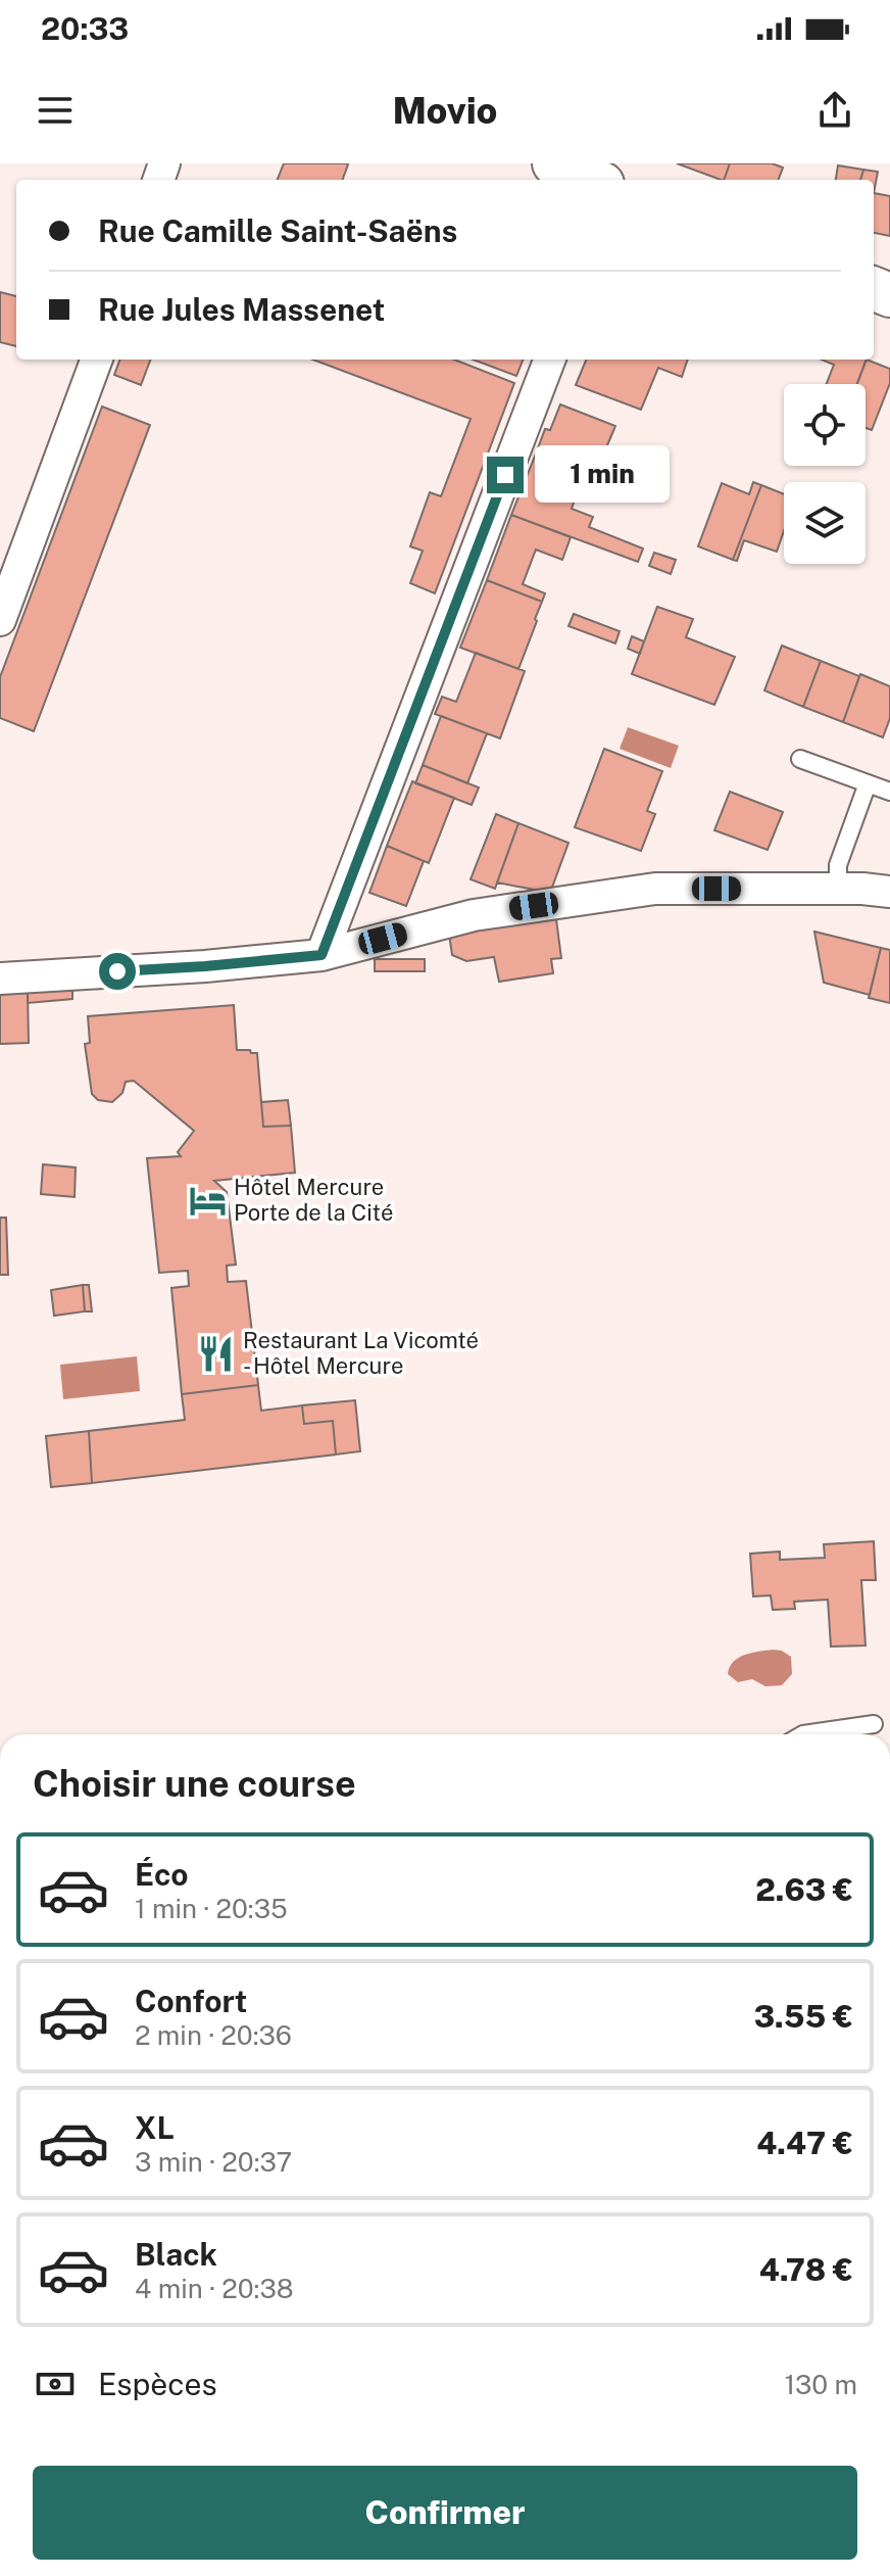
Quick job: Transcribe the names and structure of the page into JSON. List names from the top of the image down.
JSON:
{
  "places": {
    "hotel": ["Hôtel Mercure Porte de la Cité"],
    "restaurant": ["Restaurant La Vicomté - Hôtel Mercure"]
  },
  "page": {
    "status": "20:33",
    "header": "Movio",
    "banner": ["Rue Camille Saint-Saëns", "Rue Jules Massenet"],
    "bubble": "1 min",
    "heading": "Choisir une course",
    "list": [
      {
        "name": "Éco",
        "note": "1 min · 20:35",
        "value": "2.63 €"
      },
      {
        "name": "Confort",
        "note": "2 min · 20:36",
        "value": "3.55 €"
      },
      {
        "name": "XL",
        "note": "3 min · 20:37",
        "value": "4.47 €"
      },
      {
        "name": "Black",
        "note": "4 min · 20:38",
        "value": "4.78 €"
      }
    ],
    "pay": ["Espèces", "130 m"],
    "buttons": "Confirmer"
  }
}
